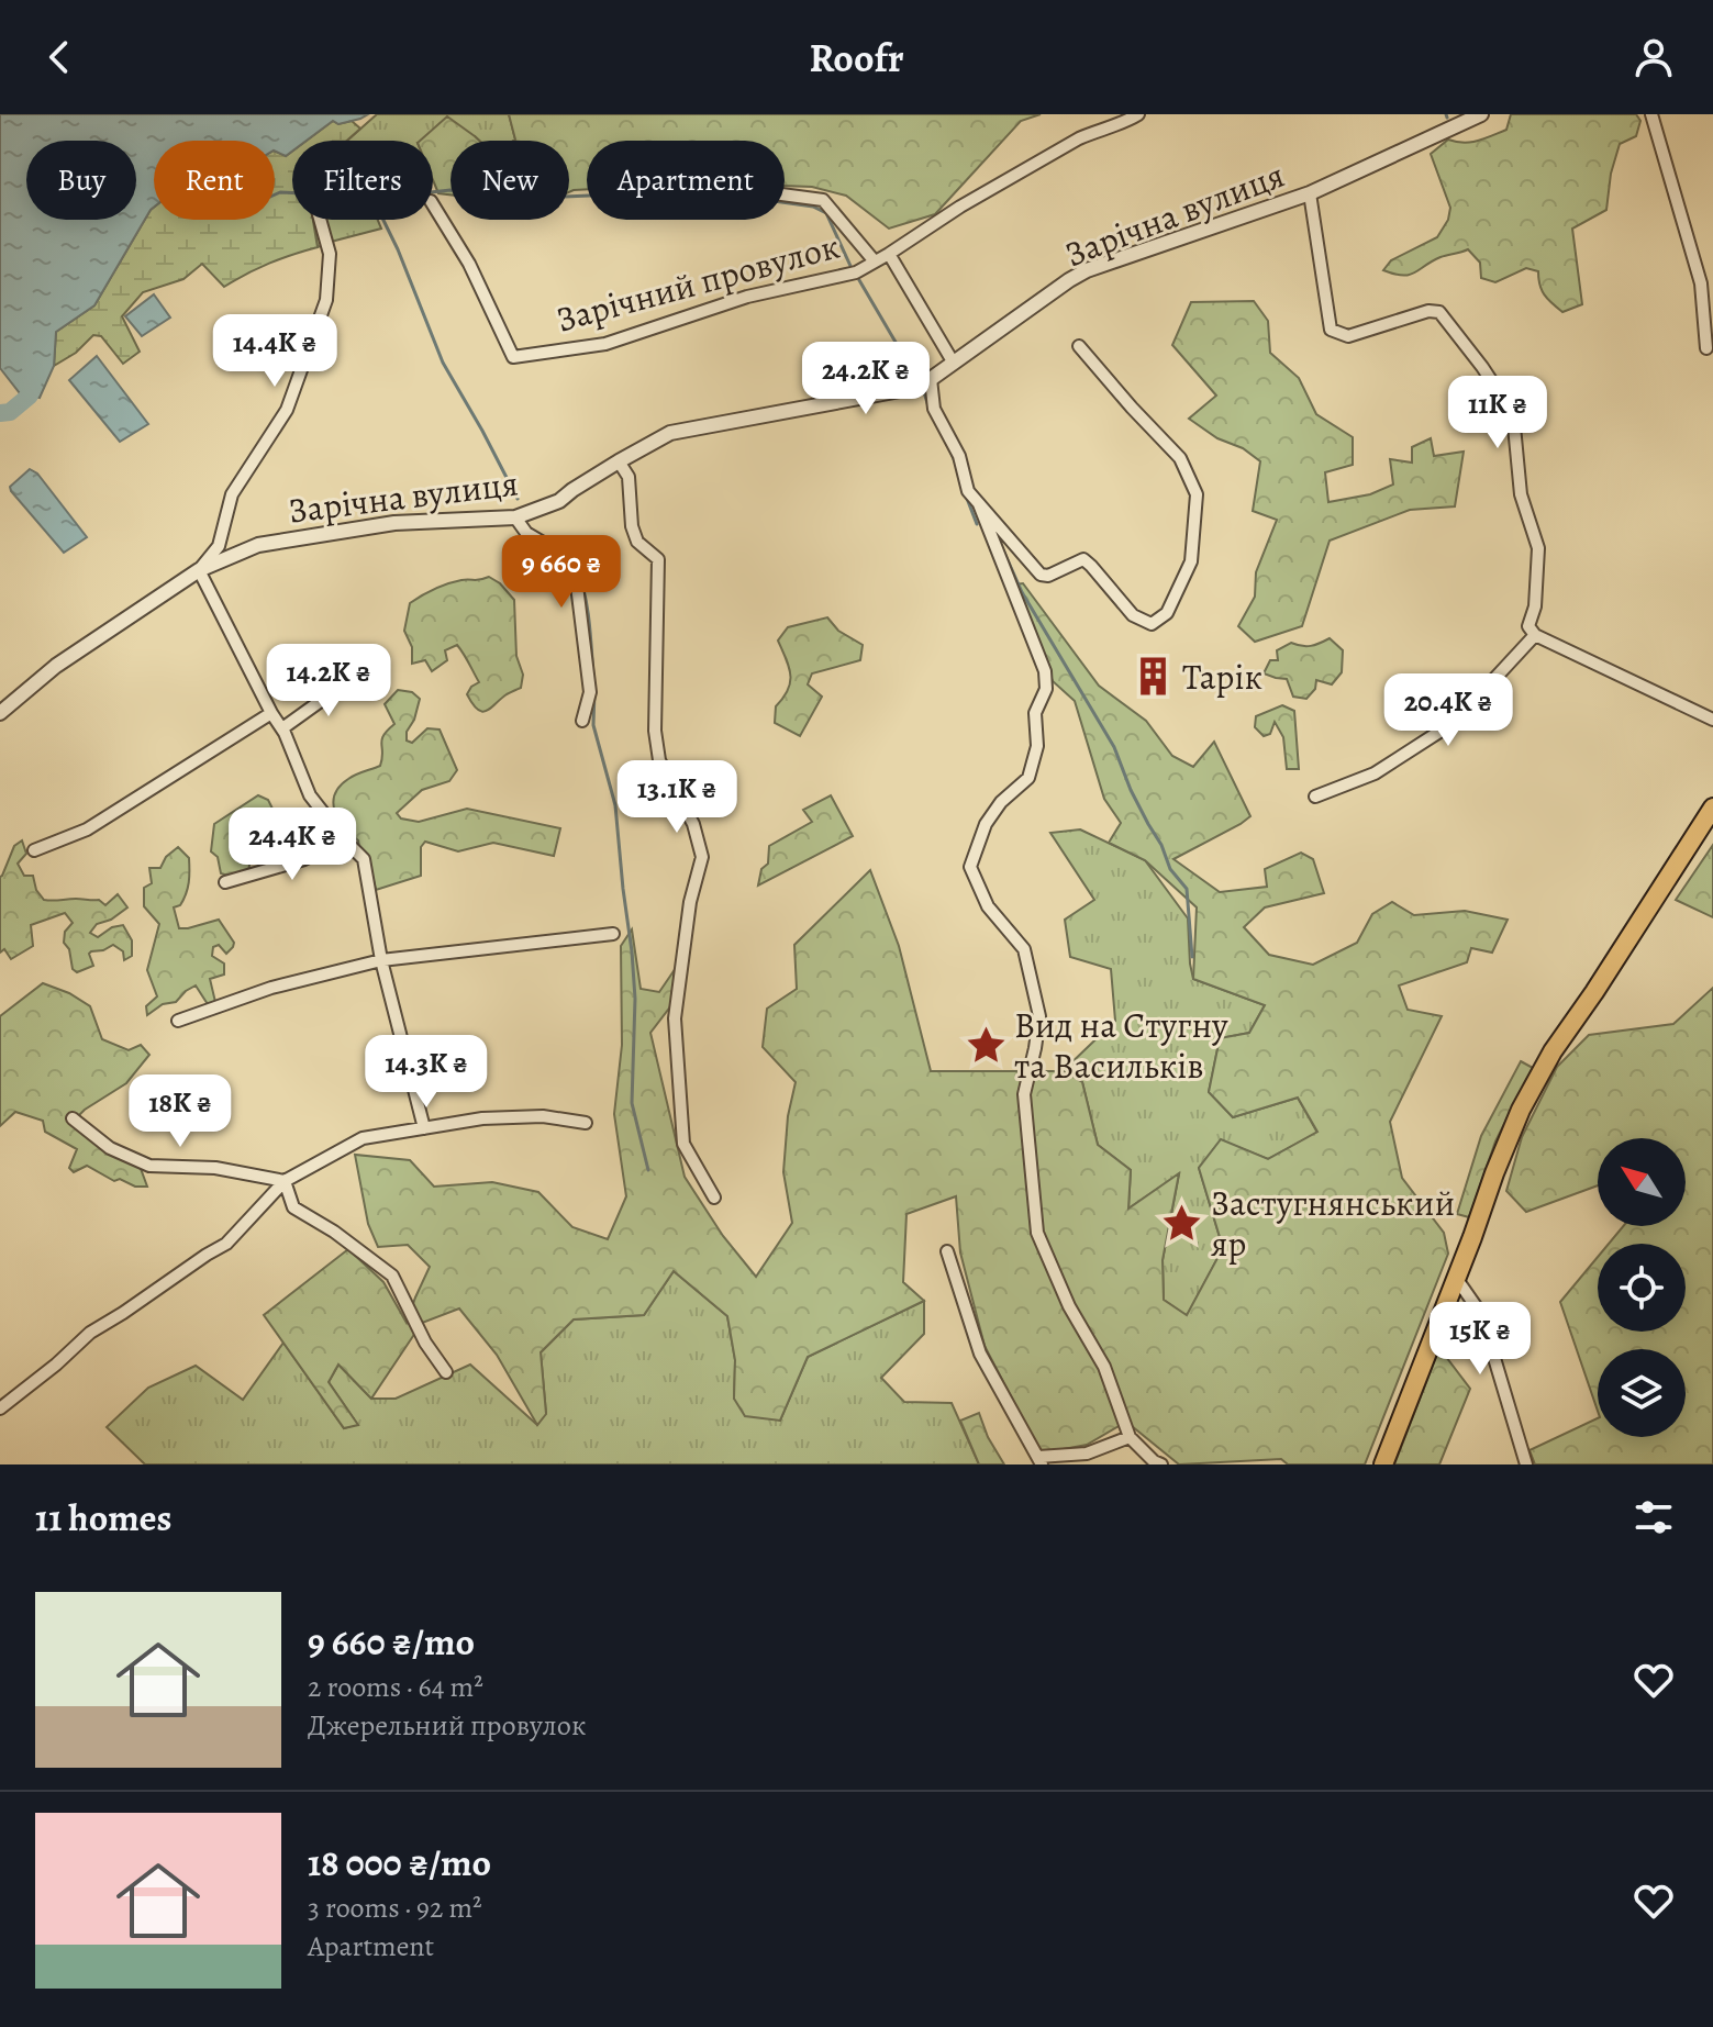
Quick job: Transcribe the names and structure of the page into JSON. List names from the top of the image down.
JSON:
{
  "streets": {
    "street": ["Зарічна вулиця", "Зарічний провулок"]
  },
  "places": {
    "building": ["Тарік"],
    "place": ["Вид на Стугну та Васильків", "Застугнянський яр"]
  },
  "north": "top left",
  "page": {
    "header": "Roofr",
    "chip": [
      "Buy",
      "Rent",
      "Filters",
      "New",
      "Apartment"
    ],
    "price": [
      "14.4K ₴",
      "24.2K ₴",
      "11K ₴",
      "9 660 ₴",
      "14.2K ₴",
      "20.4K ₴",
      "13.1K ₴",
      "24.4K ₴",
      "14.3K ₴",
      "18K ₴",
      "15K ₴"
    ],
    "heading": "11 homes",
    "list": [
      {
        "name": "9 660 ₴/mo",
        "note": "2 rooms · 64 m² · Джерельний провулок"
      },
      {
        "name": "18 000 ₴/mo",
        "note": "3 rooms · 92 m² · Apartment"
      }
    ]
  }
}
